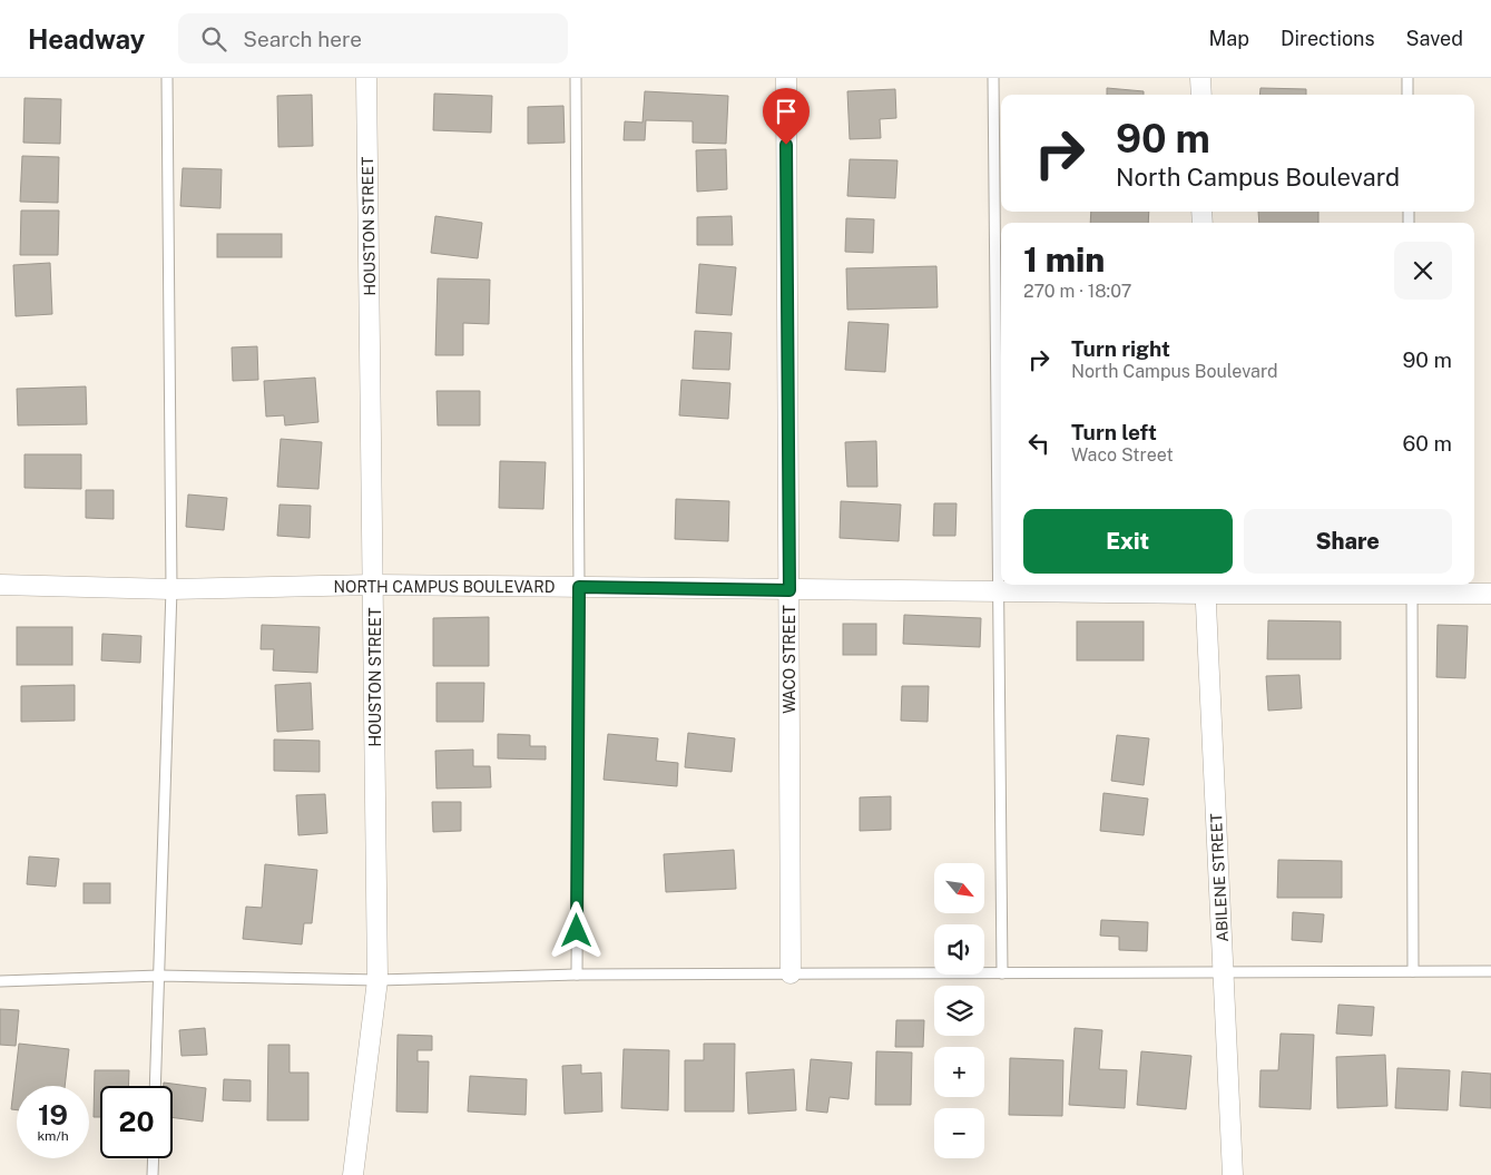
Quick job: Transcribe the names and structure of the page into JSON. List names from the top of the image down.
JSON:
{
  "streets": {
    "street": [
      "HOUSTON STREET",
      "NORTH CAMPUS BOULEVARD",
      "WACO STREET",
      "ABILENE STREET"
    ]
  },
  "crossings": [
    ["HOUSTON STREET", "NORTH CAMPUS BOULEVARD"],
    ["NORTH CAMPUS BOULEVARD", "WACO STREET"],
    ["NORTH CAMPUS BOULEVARD", "ABILENE STREET"]
  ],
  "north": "bottom right",
  "page": {
    "header": "Headway",
    "search": "Search here",
    "nav": ["Map", "Directions", "Saved"],
    "turn": ["90 m", "North Campus Boulevard"],
    "heading": ["1 min", "270 m · 18:07"],
    "list": [
      {
        "name": "Turn right",
        "note": "North Campus Boulevard",
        "value": "90 m"
      },
      {
        "name": "Turn left",
        "note": "Waco Street",
        "value": "60 m"
      }
    ],
    "buttons": ["Exit", "Share"],
    "map_buttons": ["+", "−"],
    "speed": "19 km/h",
    "limit": "20"
  }
}
